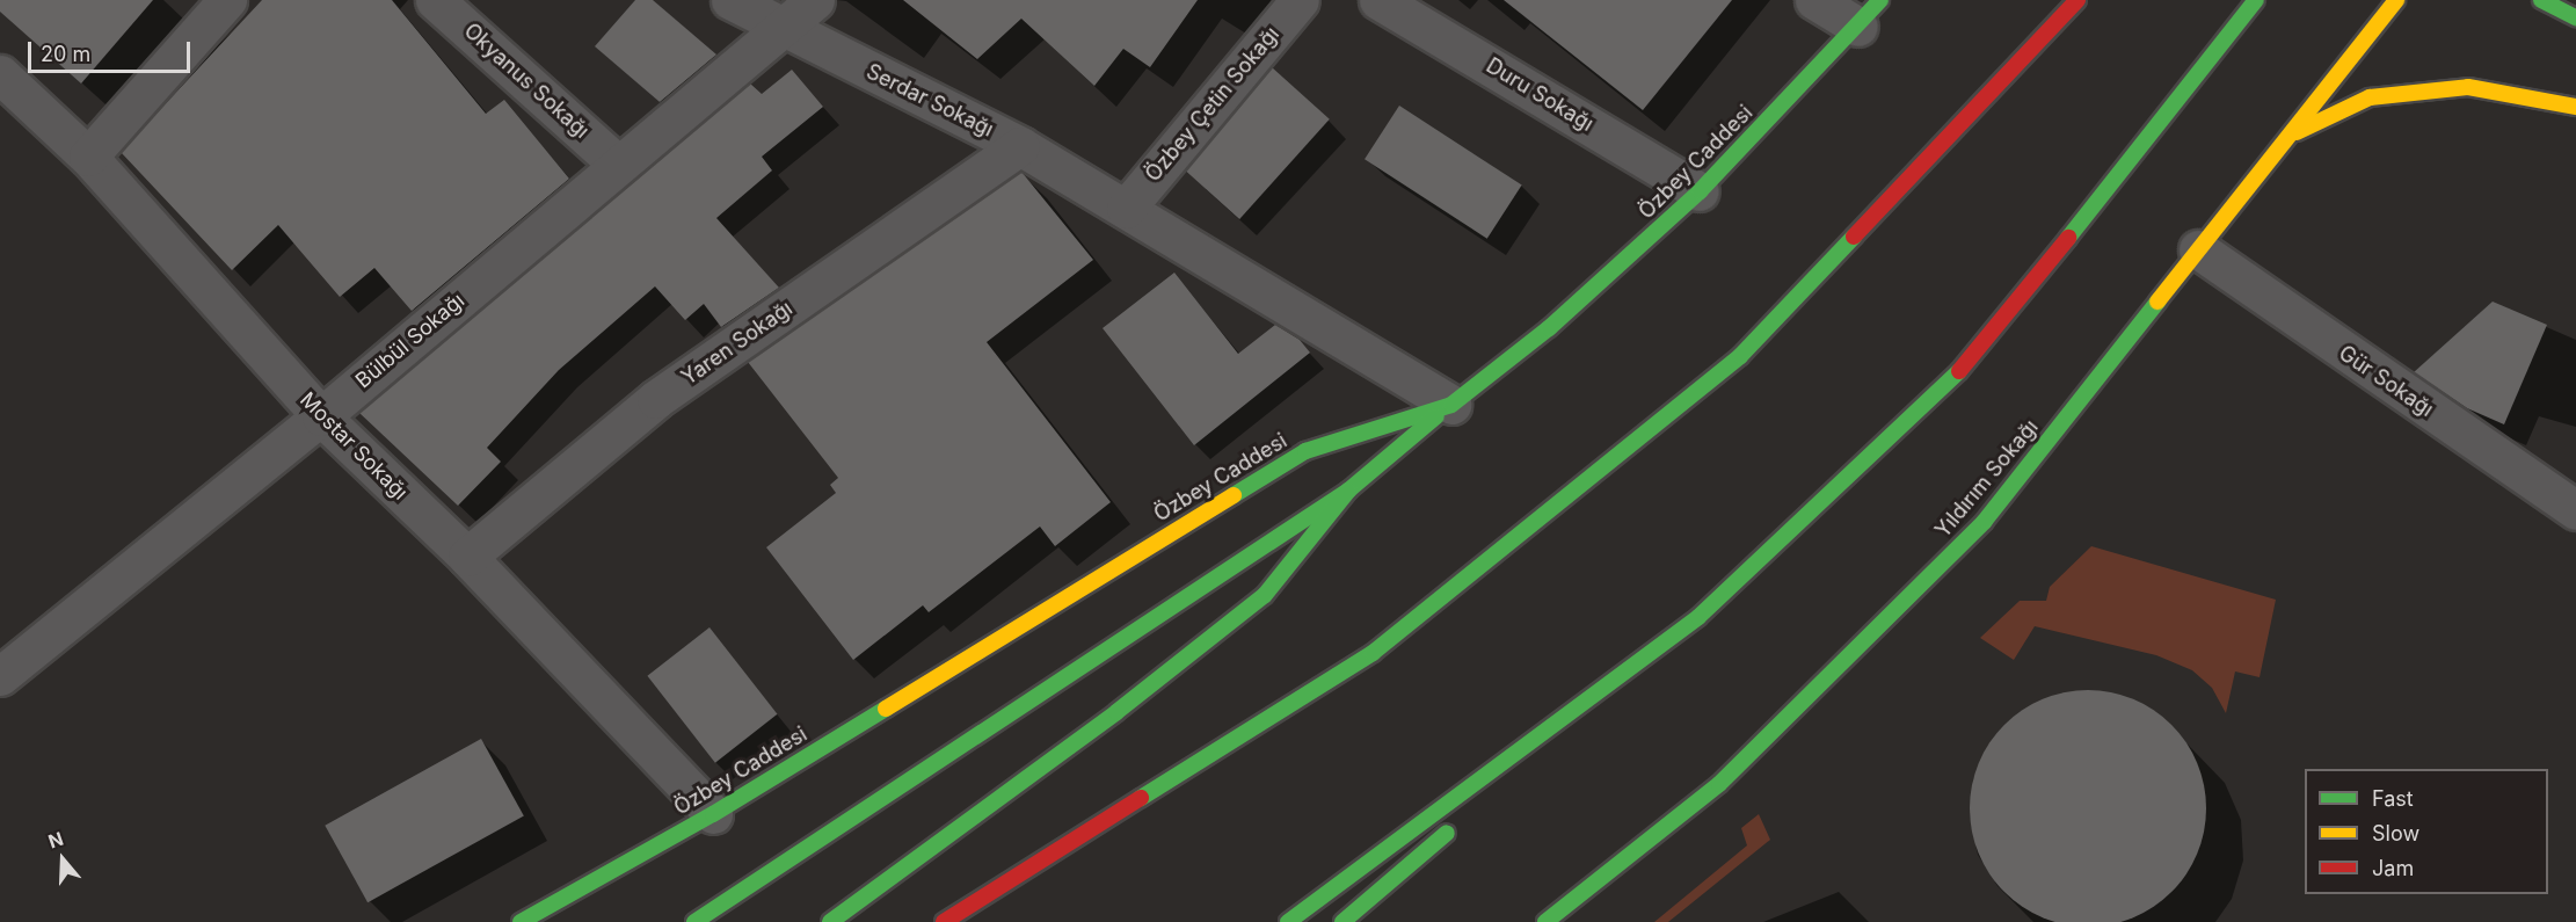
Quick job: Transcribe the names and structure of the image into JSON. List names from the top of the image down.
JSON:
{
  "streets": {
    "main road": ["Özbey Caddesi", "Yıldırım Sokağı"],
    "street": [
      "Okyanus Sokağı",
      "Duru Sokağı",
      "Serdar Sokağı",
      "Özbey Çetin Sokağı",
      "Bülbül Sokağı",
      "Yaren Sokağı",
      "Gür Sokağı",
      "Mostar Sokağı"
    ]
  },
  "crossings": [
    ["Okyanus Sokağı", "Bülbül Sokağı"],
    ["Duru Sokağı", "Özbey Caddesi"],
    ["Serdar Sokağı", "Özbey Çetin Sokağı"],
    ["Serdar Sokağı", "Özbey Caddesi"],
    ["Serdar Sokağı", "Bülbül Sokağı"],
    ["Serdar Sokağı", "Yaren Sokağı"],
    ["Özbey Caddesi", "Mostar Sokağı"],
    ["Bülbül Sokağı", "Mostar Sokağı"],
    ["Yaren Sokağı", "Mostar Sokağı"],
    ["Gür Sokağı", "Yıldırım Sokağı"]
  ],
  "legend": ["Fast", "Slow", "Jam"],
  "scale_bar": "20 m",
  "north": "top"
}
